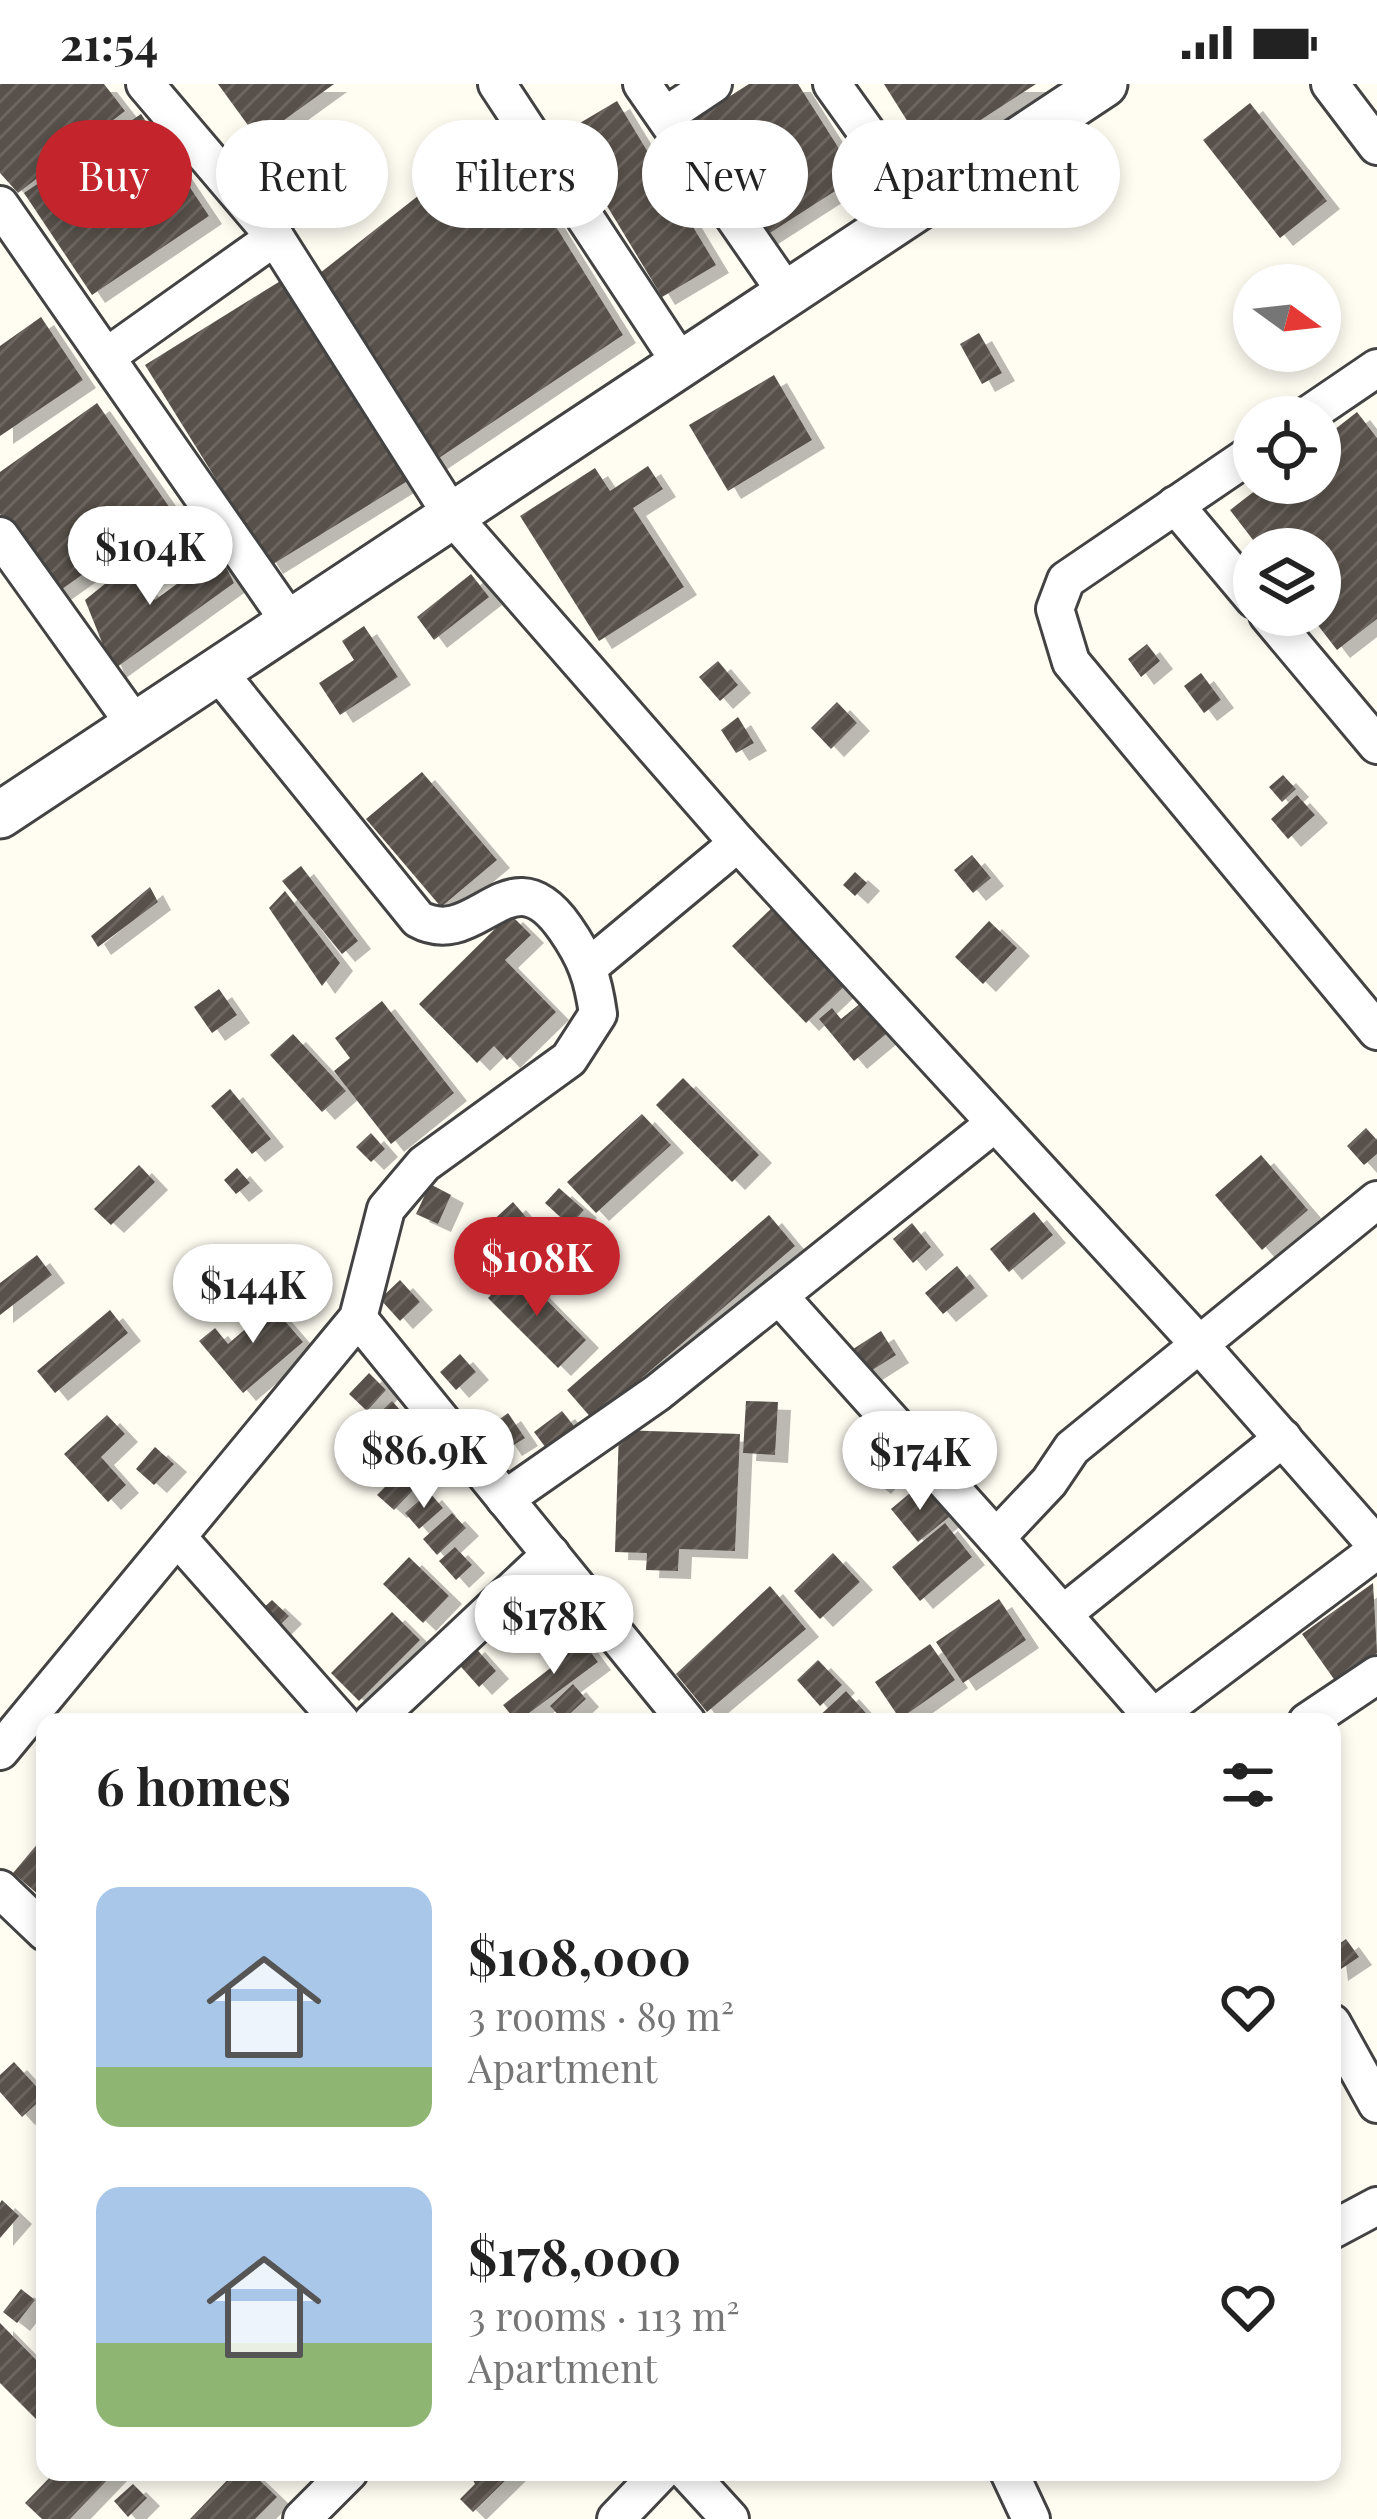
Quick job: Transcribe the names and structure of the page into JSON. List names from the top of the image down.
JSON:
{
  "north": "right",
  "page": {
    "status": "21:54",
    "chip": [
      "Buy",
      "Rent",
      "Filters",
      "New",
      "Apartment"
    ],
    "price": [
      "$104K",
      "$108K",
      "$144K",
      "$86.9K",
      "$174K",
      "$178K"
    ],
    "heading": "6 homes",
    "list": [
      {
        "name": "$108,000",
        "note": "3 rooms · 89 m² · Apartment"
      },
      {
        "name": "$178,000",
        "note": "3 rooms · 113 m² · Apartment"
      }
    ]
  }
}
